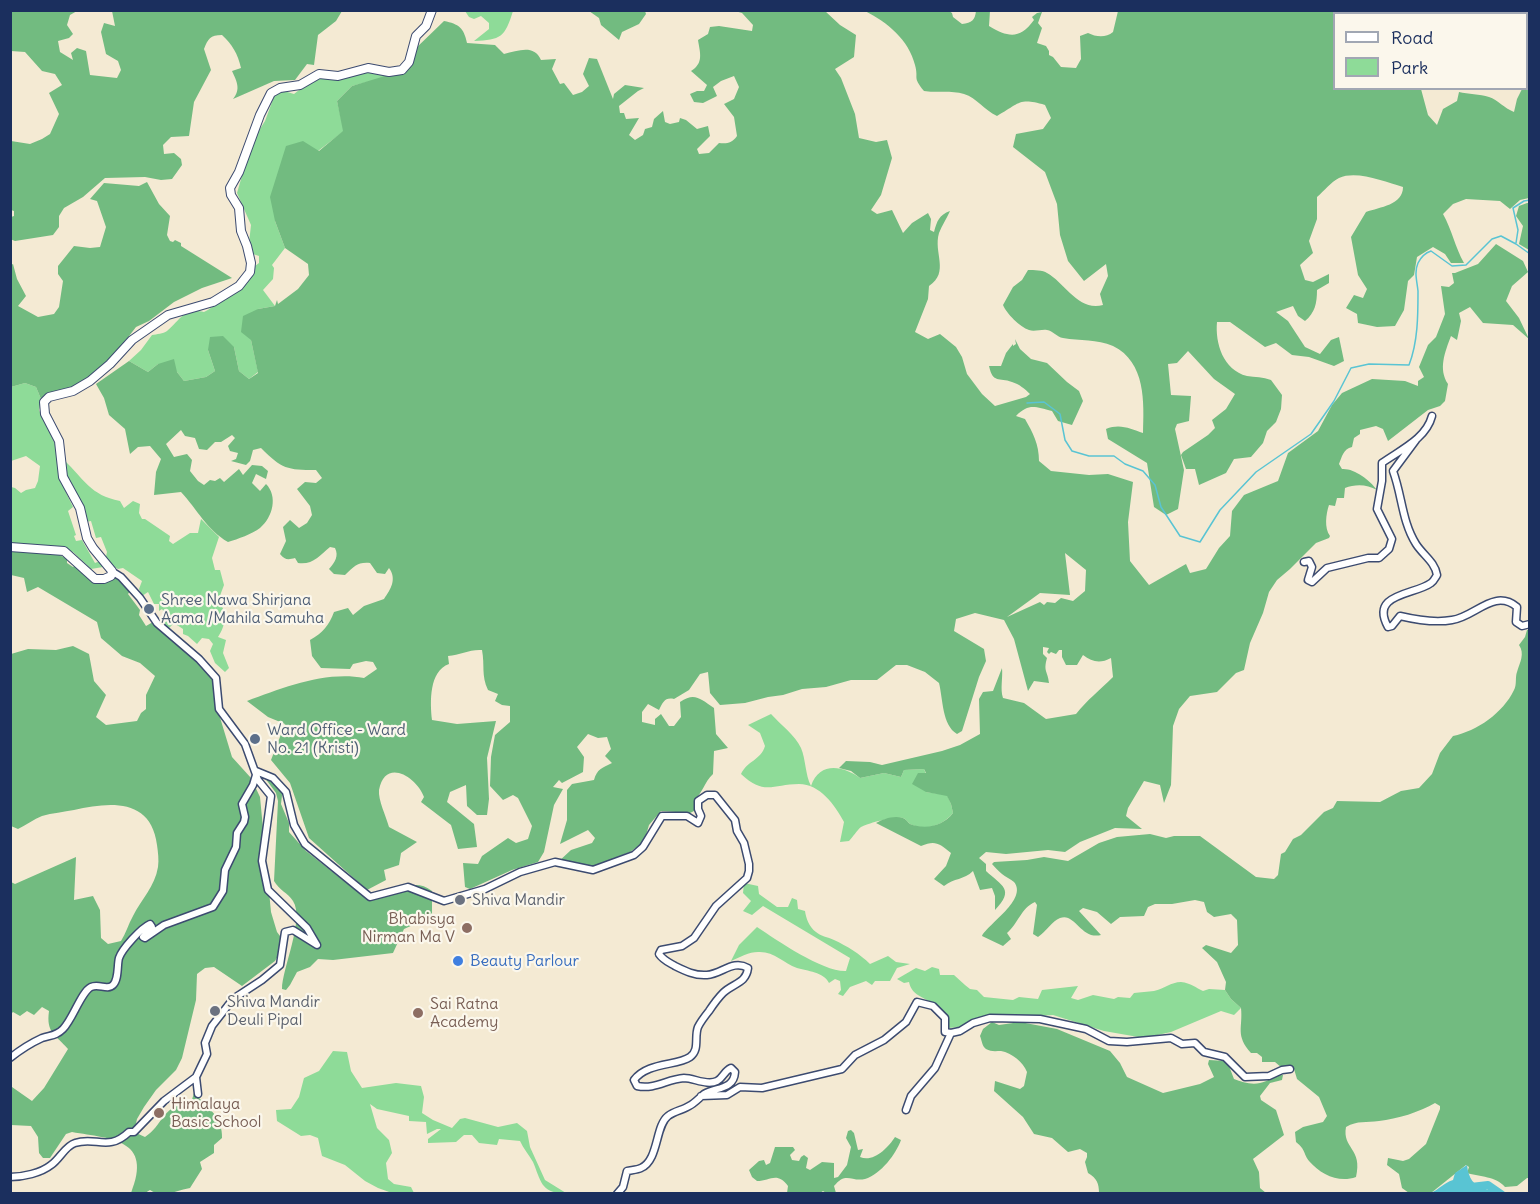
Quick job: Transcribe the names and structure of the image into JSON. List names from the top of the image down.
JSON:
{
  "places": [
    "Shree Nawa Shirjana Aama /Mahila Samuha",
    "Ward Office - Ward No. 21 (Kristi)",
    "Shiva Mandir",
    "Bhabisya Nirman Ma V",
    "Beauty Parlour",
    "Shiva Mandir Deuli Pipal",
    "Sai Ratna Academy",
    "Himalaya Basic School"
  ],
  "legend": ["Road", "Park"]
}
